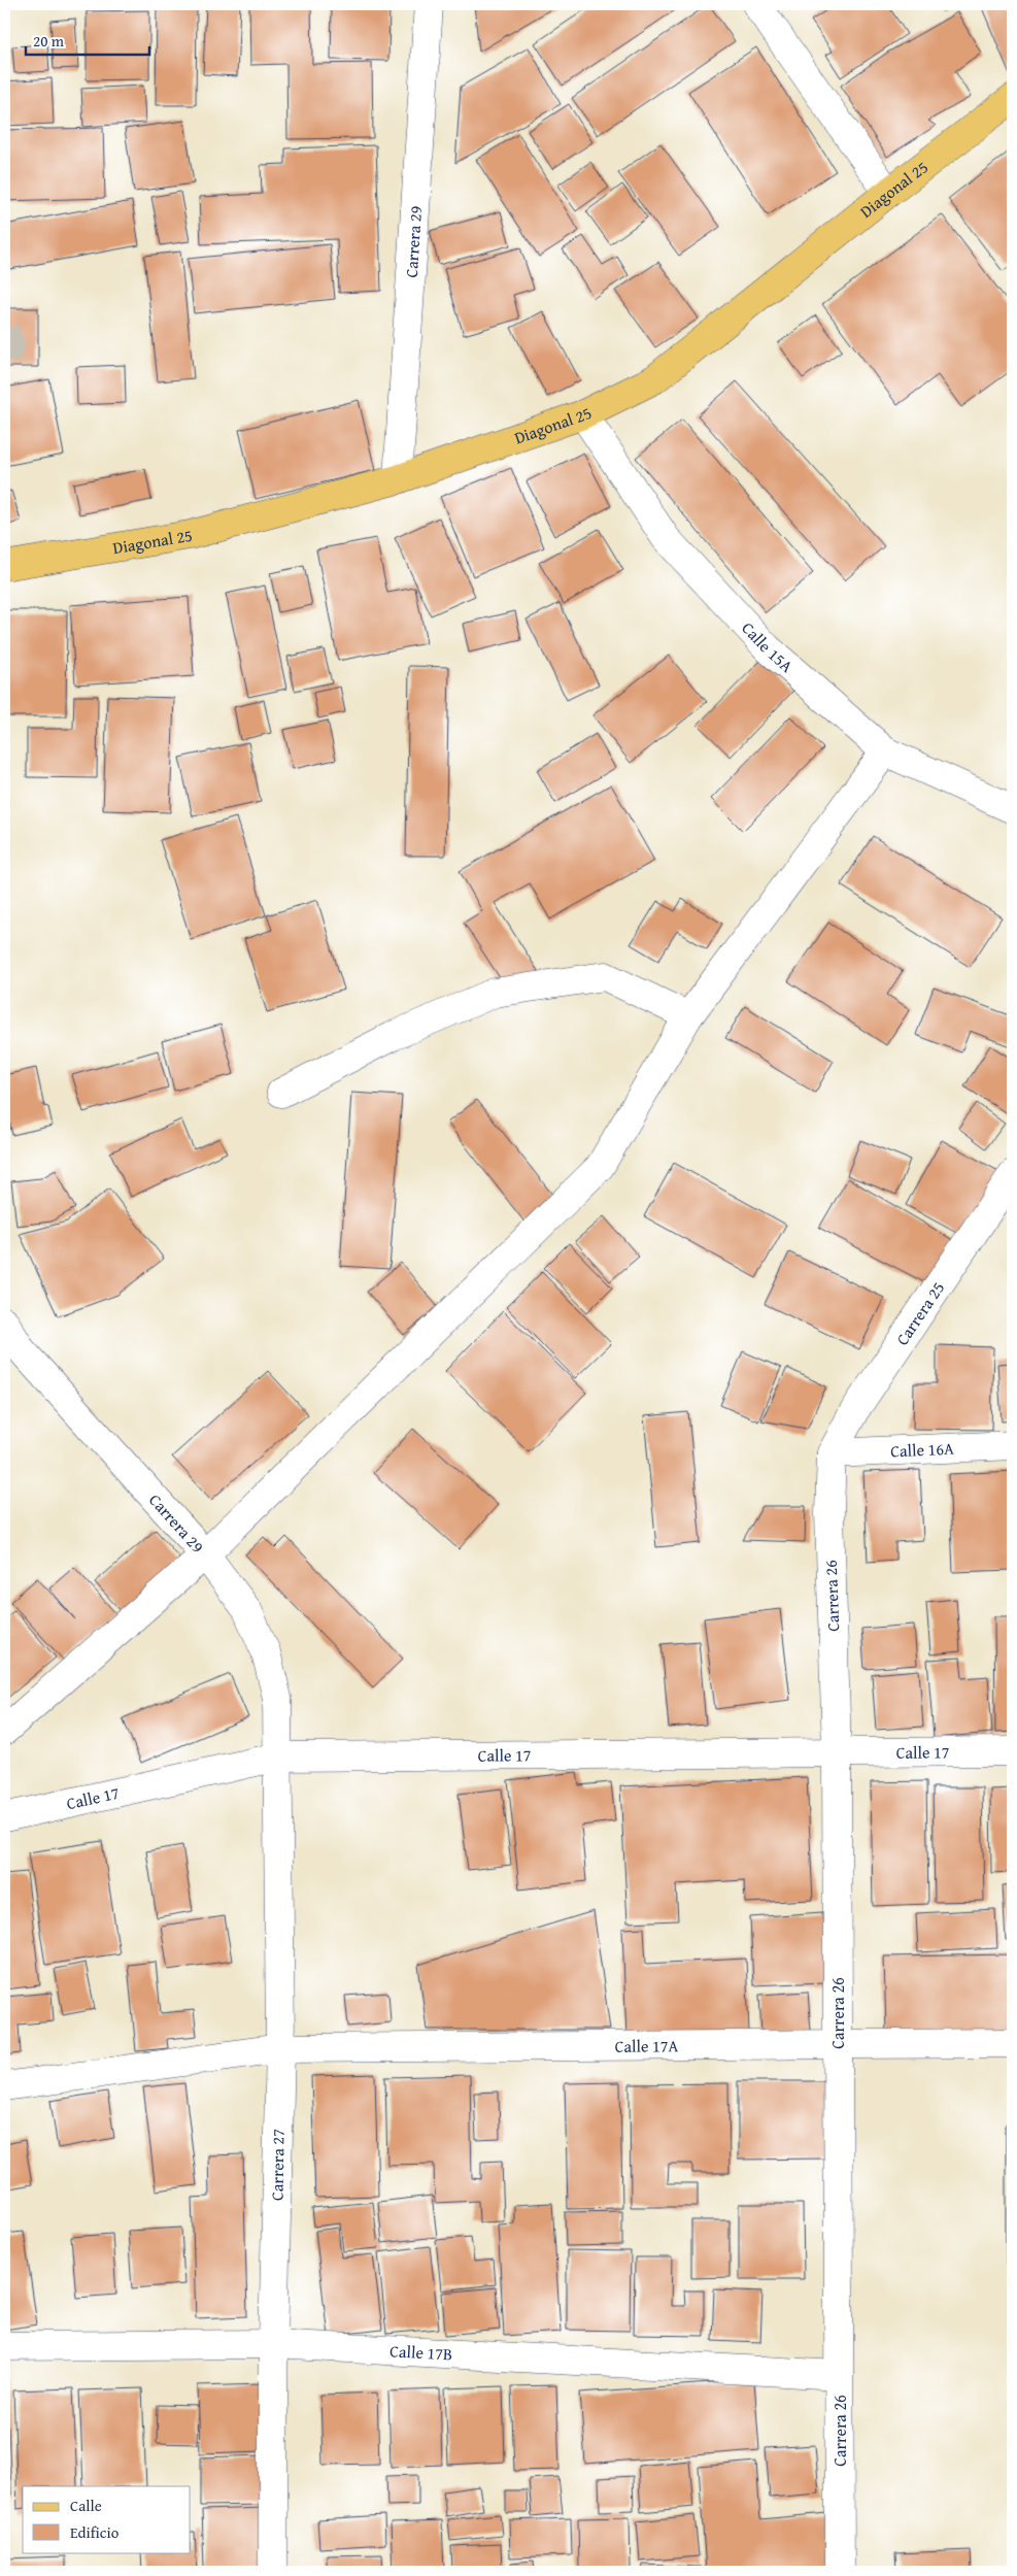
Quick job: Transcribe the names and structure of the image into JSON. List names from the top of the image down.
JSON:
{
  "streets": {
    "main road": ["Diagonal 25"],
    "street": [
      "Carrera 29",
      "Calle 15A",
      "Carrera 25",
      "Calle 16A",
      "Carrera 26",
      "Calle 17",
      "Calle 17A",
      "Carrera 27",
      "Calle 17B"
    ]
  },
  "crossings": [
    ["Diagonal 25", "Carrera 29"],
    ["Diagonal 25", "Calle 15A"],
    ["Carrera 29", "Calle 17"],
    ["Carrera 29", "Carrera 27"],
    ["Carrera 25", "Calle 16A"],
    ["Carrera 25", "Carrera 26"],
    ["Calle 16A", "Carrera 26"],
    ["Carrera 26", "Calle 17"],
    ["Carrera 26", "Calle 17A"],
    ["Carrera 26", "Calle 17B"],
    ["Calle 17", "Carrera 27"],
    ["Calle 17A", "Carrera 27"],
    ["Carrera 27", "Calle 17B"]
  ],
  "legend": ["Calle", "Edificio"],
  "scale_bar": "20 m"
}
